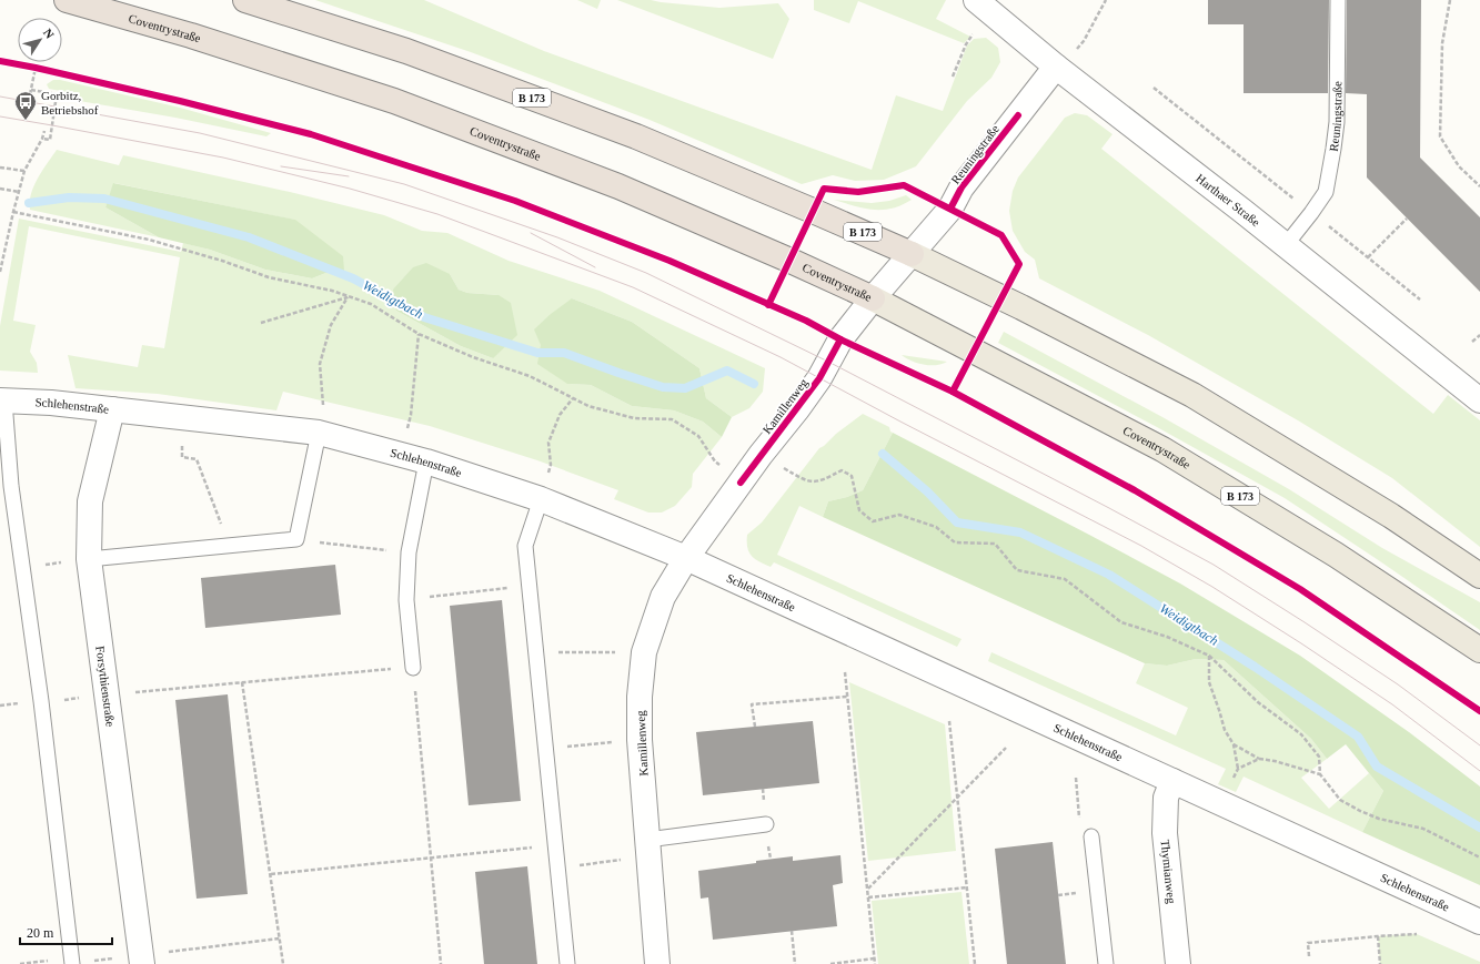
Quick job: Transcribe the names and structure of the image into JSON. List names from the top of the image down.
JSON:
{
  "streets": {
    "highway": ["Coventrystraße", "B 173"],
    "street": [
      "Reuningstraße",
      "Harthaer Straße",
      "Schlehenstraße",
      "Kamillenweg",
      "Forsythienstraße",
      "Thymianweg"
    ]
  },
  "crossings": [
    ["Coventrystraße", "Reuningstraße"],
    ["Coventrystraße", "Kamillenweg"],
    ["B 173", "Reuningstraße"],
    ["Reuningstraße", "Harthaer Straße"],
    ["Reuningstraße", "Kamillenweg"],
    ["Schlehenstraße", "Kamillenweg"],
    ["Schlehenstraße", "Forsythienstraße"],
    ["Schlehenstraße", "Thymianweg"]
  ],
  "water": ["Weidigtbach"],
  "places": {
    "bus stop": ["Gorbitz, Betriebshof"]
  },
  "scale_bar": "20 m",
  "north": "top right"
}
